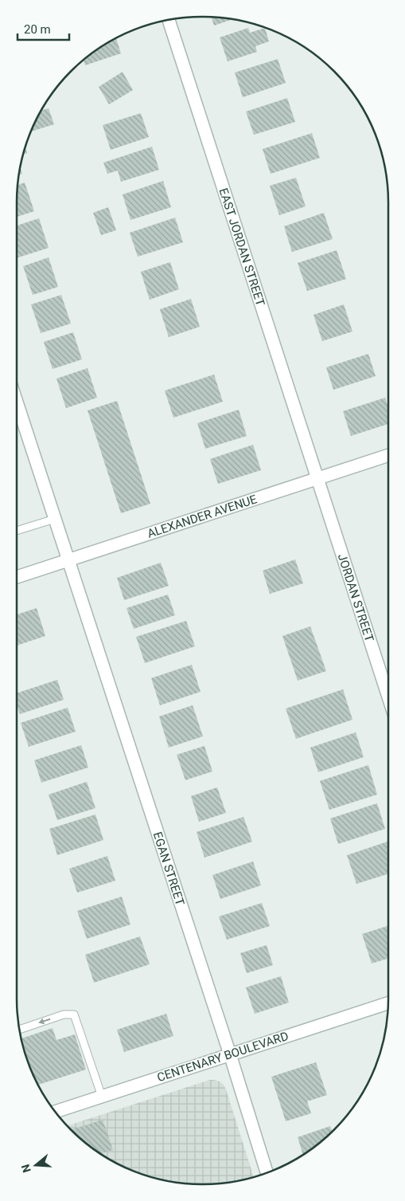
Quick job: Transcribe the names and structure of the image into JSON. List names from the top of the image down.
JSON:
{
  "streets": {
    "street": [
      "EAST JORDAN STREET",
      "ALEXANDER AVENUE",
      "JORDAN STREET",
      "EGAN STREET",
      "CENTENARY BOULEVARD"
    ]
  },
  "crossings": [
    ["EAST JORDAN STREET", "ALEXANDER AVENUE"],
    ["EAST JORDAN STREET", "JORDAN STREET"],
    ["ALEXANDER AVENUE", "JORDAN STREET"],
    ["ALEXANDER AVENUE", "EGAN STREET"],
    ["EGAN STREET", "CENTENARY BOULEVARD"]
  ],
  "scale_bar": "20 m",
  "north": "left"
}
